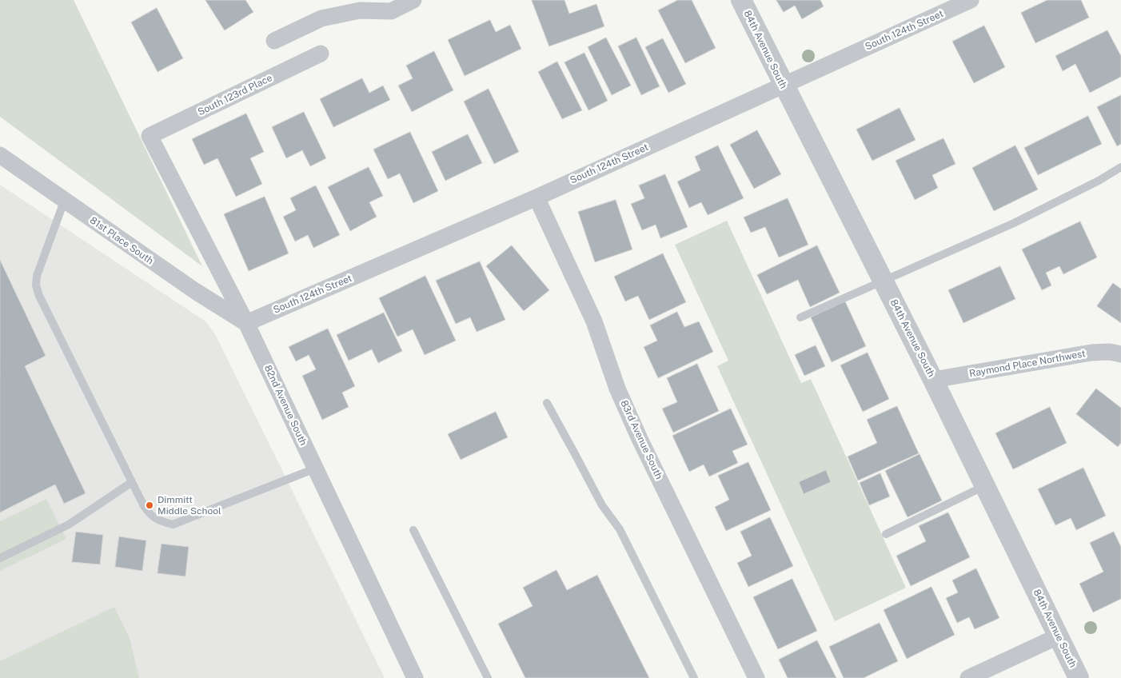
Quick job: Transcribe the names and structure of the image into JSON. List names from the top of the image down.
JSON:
{
  "streets": {
    "street": [
      "South 124th Street",
      "84th Avenue South",
      "South 123rd Place",
      "81st Place South",
      "Raymond Place Northwest",
      "82nd Avenue South",
      "83rd Avenue South"
    ]
  },
  "crossings": [
    ["South 124th Street", "84th Avenue South"],
    ["South 124th Street", "81st Place South"],
    ["South 124th Street", "82nd Avenue South"],
    ["South 124th Street", "83rd Avenue South"],
    ["84th Avenue South", "Raymond Place Northwest"],
    ["South 123rd Place", "82nd Avenue South"],
    ["81st Place South", "82nd Avenue South"]
  ],
  "places": ["Dimmitt Middle School"]
}
